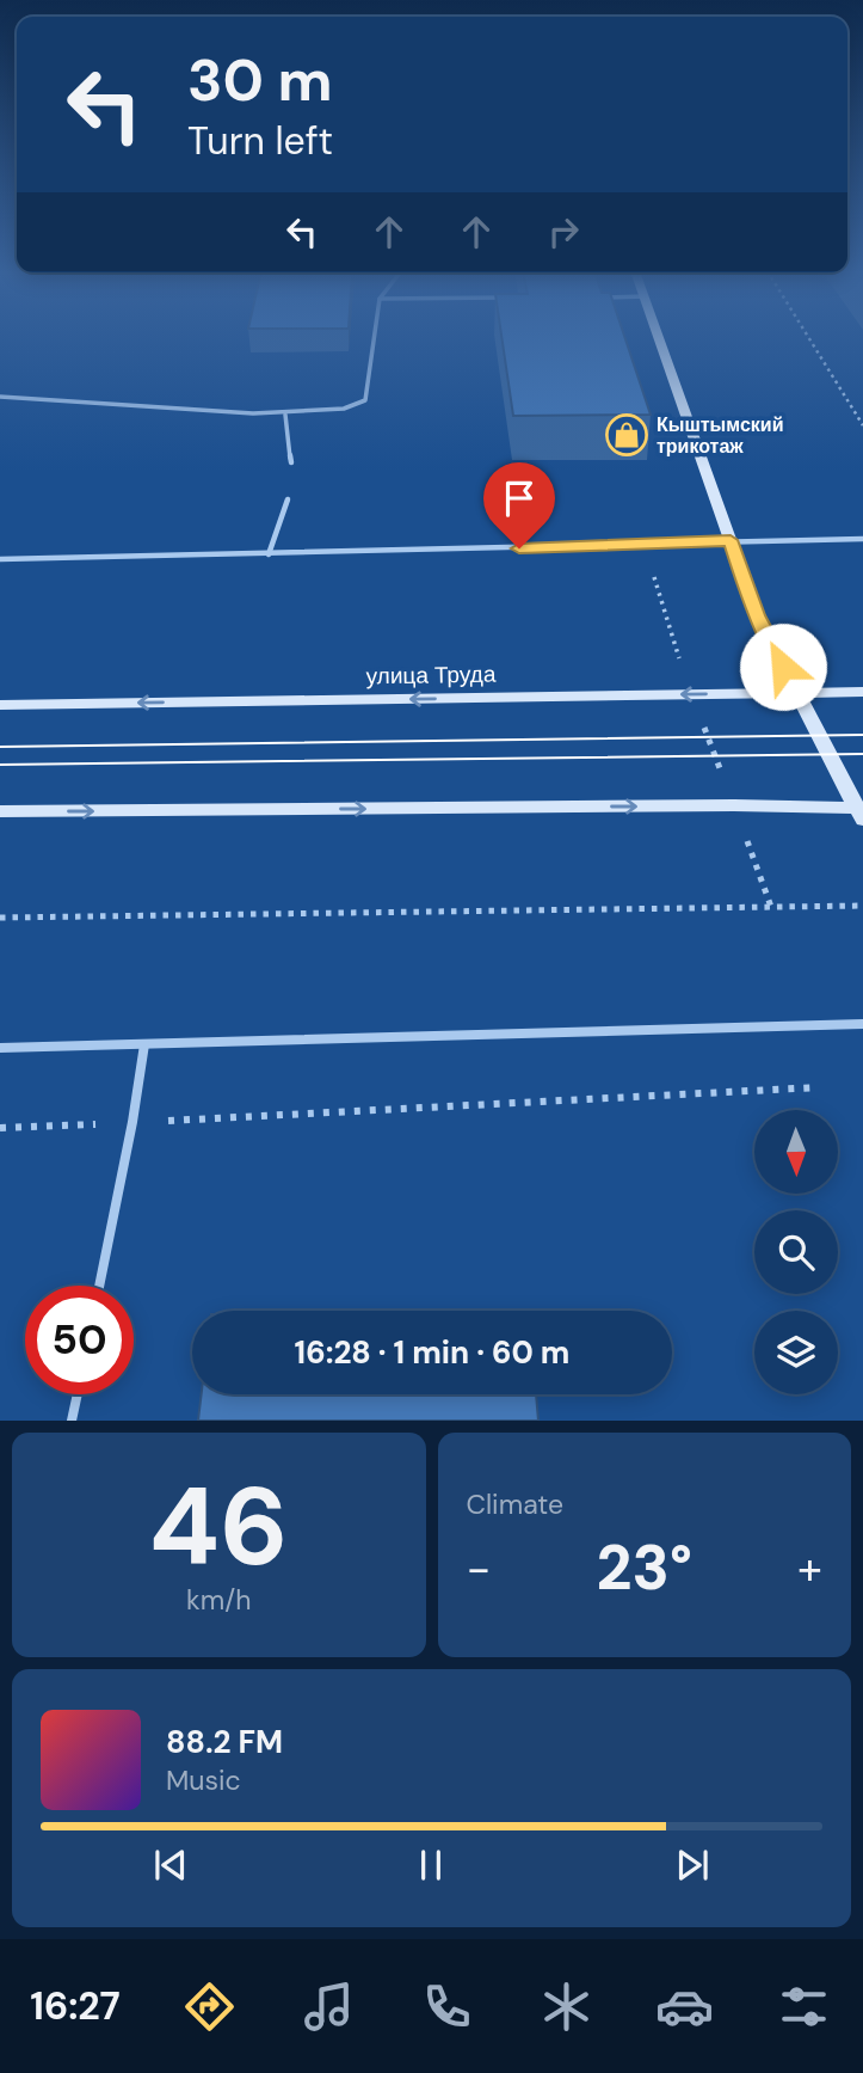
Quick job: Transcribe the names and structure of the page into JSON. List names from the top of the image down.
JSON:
{
  "streets": {
    "main road": ["улица Труда"]
  },
  "places": {
    "shop": ["Кыштымский трикотаж"]
  },
  "north": "bottom",
  "page": {
    "turn": ["30 m", "Turn left"],
    "limit": "50",
    "trip": "16:28 · 1 min · 60 m",
    "tile": [
      ["46", "km/h"],
      "Climate"
    ],
    "heat": ["−", "23°", "+"],
    "song": ["88.2 FM", "Music"],
    "tabs": "16:27"
  }
}
